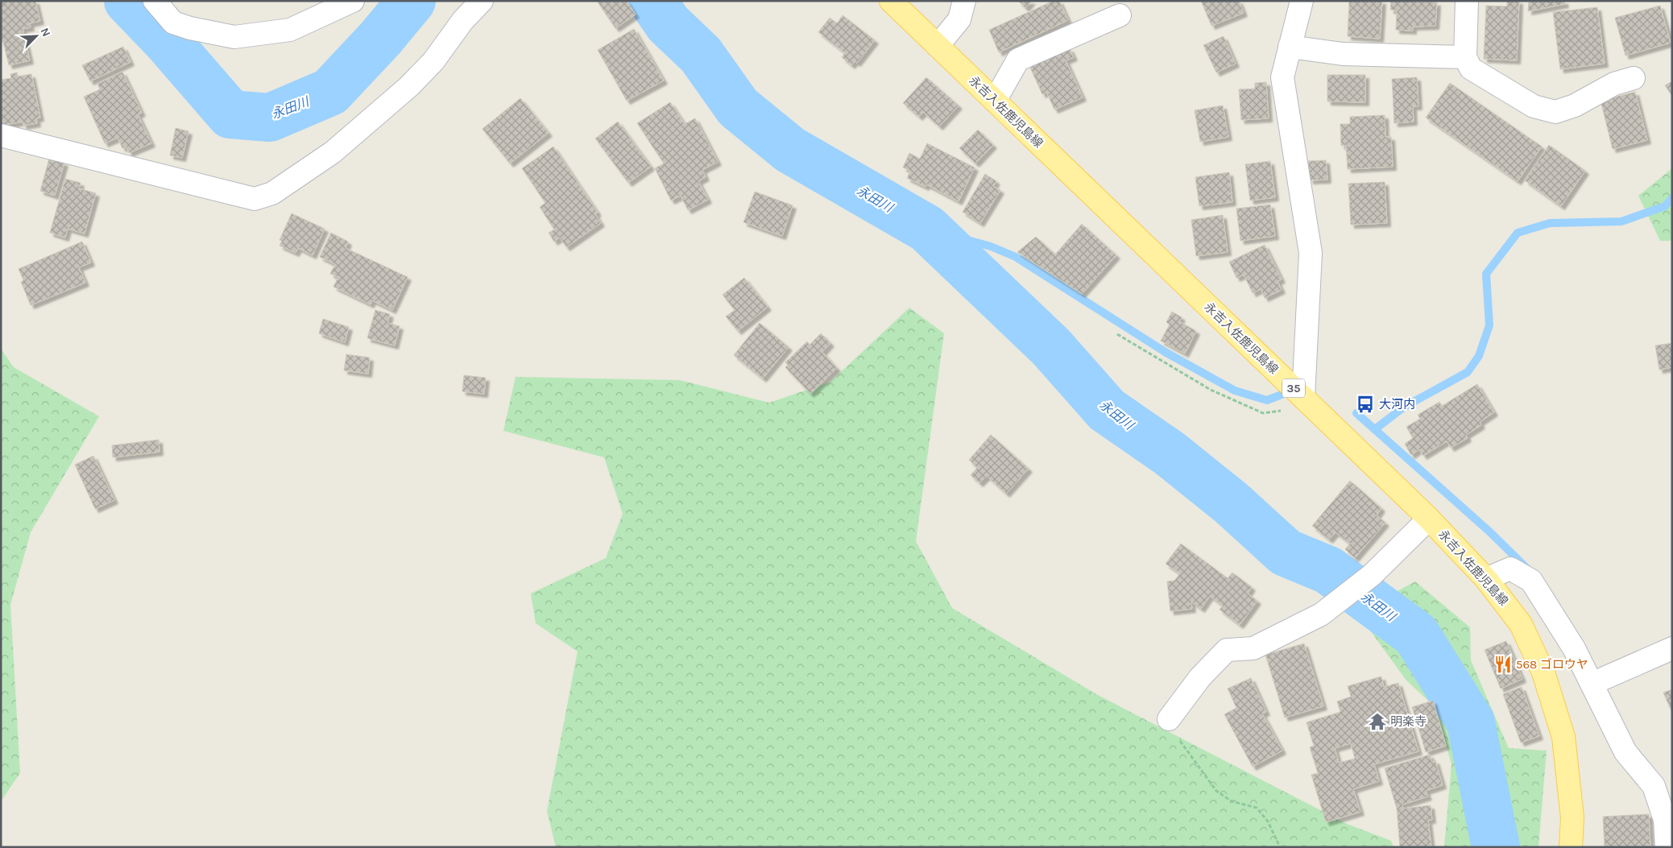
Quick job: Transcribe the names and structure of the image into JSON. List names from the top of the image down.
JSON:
{
  "streets": {
    "main road": ["永吉入佐鹿児島線", "35"]
  },
  "water": ["永田川"],
  "places": {
    "bus stop": ["大河内"],
    "restaurant": ["568 ゴロウヤ"],
    "temple": ["明楽寺"]
  },
  "north": "top right"
}
